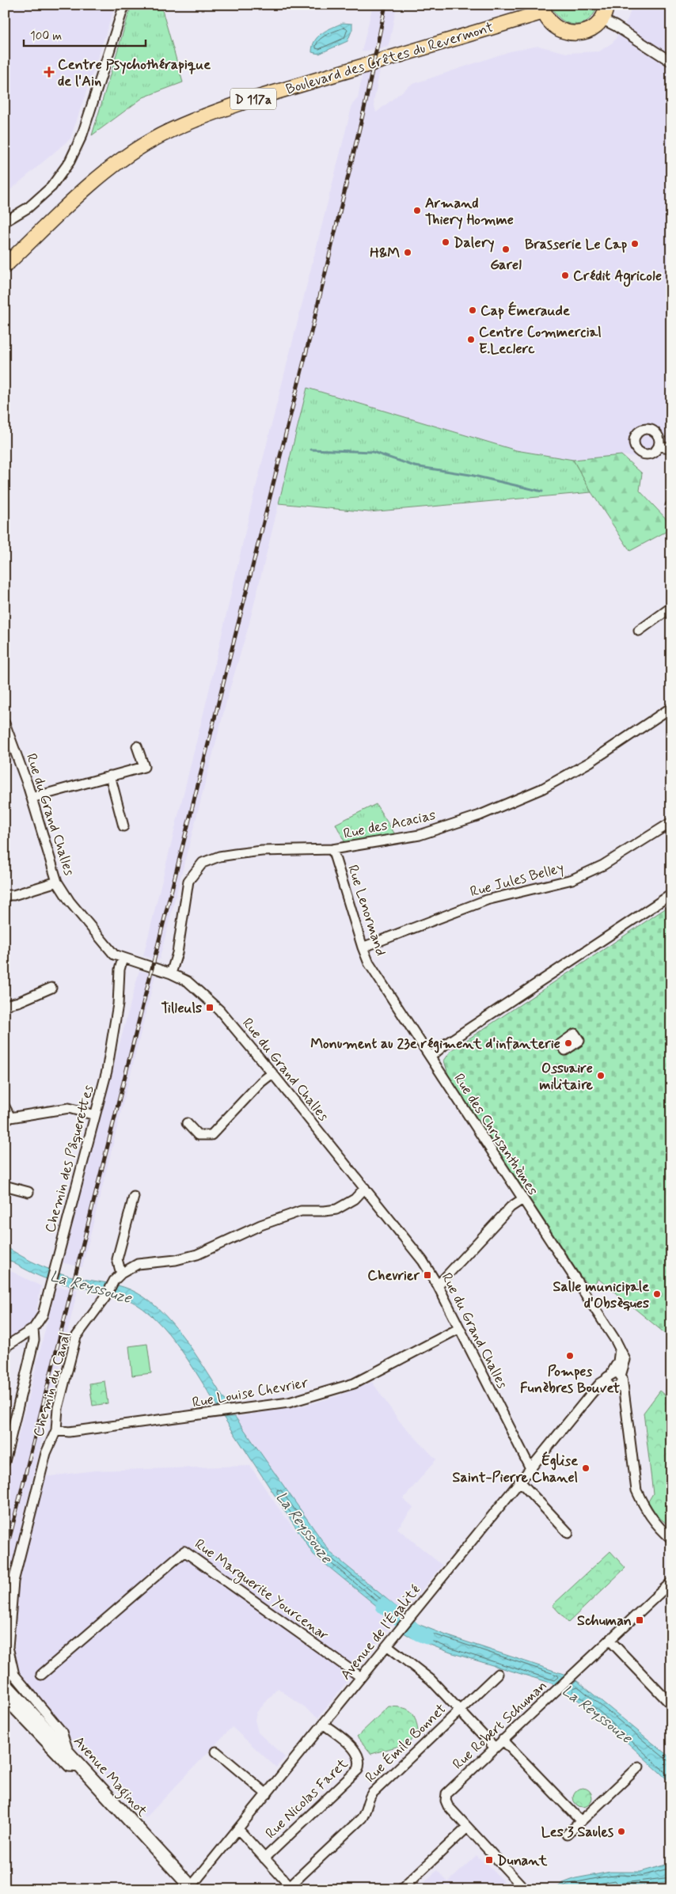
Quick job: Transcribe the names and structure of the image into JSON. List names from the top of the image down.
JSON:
{
  "streets": {
    "main road": ["Boulevard des Crêtes du Revermont", "D 117a", "Avenue Maginot"],
    "street": [
      "Rue du Grand Challes",
      "Rue des Acacias",
      "Rue Jules Belley",
      "Rue Lenormand",
      "Rue des Chrysanthèmes",
      "Chemin des Pâquerettes",
      "Chemin du Canal",
      "Rue Louise Chevrier",
      "Rue Marguerite Yourcenar",
      "Avenue de l'Égalité",
      "Rue Robert Schuman",
      "Rue Émile Bonnet",
      "Rue Nicolas Faret"
    ]
  },
  "crossings": [
    ["Rue du Grand Challes", "Rue des Acacias"],
    ["Rue du Grand Challes", "Chemin des Pâquerettes"],
    ["Rue du Grand Challes", "Chemin du Canal"],
    ["Rue du Grand Challes", "Rue Louise Chevrier"],
    ["Rue du Grand Challes", "Avenue de l'Égalité"],
    ["Rue des Acacias", "Rue Lenormand"],
    ["Rue Jules Belley", "Rue Lenormand"],
    ["Rue Lenormand", "Rue des Chrysanthèmes"],
    ["Rue des Chrysanthèmes", "Avenue de l'Égalité"],
    ["Chemin du Canal", "Rue Louise Chevrier"],
    ["Chemin du Canal", "Avenue Maginot"],
    ["Rue Marguerite Yourcenar", "Avenue de l'Égalité"],
    ["Avenue de l'Égalité", "Avenue Maginot"],
    ["Avenue de l'Égalité", "Rue Nicolas Faret"]
  ],
  "water": ["La Reyssouze"],
  "places": {
    "health": ["Centre Psychothérapique de l'Ain"],
    "other": [
      "Armand Thiery Homme",
      "Dalery",
      "Brasserie Le Cap",
      "Garel",
      "H&M",
      "Crédit Agricole",
      "Cap Émeraude",
      "Centre Commercial E.Leclerc",
      "Monument au 23e régiment d'infanterie",
      "Ossuaire militaire",
      "Salle municipale d'Obsèques",
      "Pompes Funèbres Bouvet",
      "Église Saint-Pierre Chanel",
      "Les 3 Saules"
    ],
    "transit": [
      "Tilleuls",
      "Chevrier",
      "Schuman",
      "Dunant"
    ]
  },
  "scale_bar": "100 m"
}
